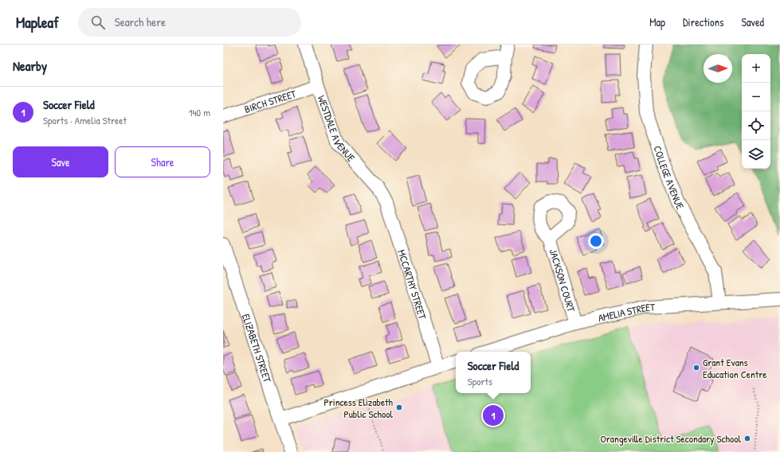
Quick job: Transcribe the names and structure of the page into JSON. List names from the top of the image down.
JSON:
{
  "streets": {
    "street": [
      "BIRCH STREET",
      "WESTDALE AVENUE",
      "COLLEGE AVENUE",
      "JACKSON COURT",
      "MCCARTHY STREET",
      "AMELIA STREET",
      "ELIZABETH STREET"
    ]
  },
  "crossings": [
    ["BIRCH STREET", "WESTDALE AVENUE"],
    ["WESTDALE AVENUE", "MCCARTHY STREET"],
    ["COLLEGE AVENUE", "AMELIA STREET"],
    ["JACKSON COURT", "AMELIA STREET"]
  ],
  "places": ["Grant Evans Education Centre", "Princess Elizabeth Public School", "Orangeville District Secondary School"],
  "north": "right",
  "page": {
    "header": "Mapleaf",
    "search": "Search here",
    "nav": ["Map", "Directions", "Saved"],
    "heading": "Nearby",
    "map_buttons": ["+", "−"],
    "list": [
      {
        "mark": "1",
        "name": "Soccer Field",
        "note": "Sports · Amelia Street",
        "value": "140 m"
      }
    ],
    "buttons": ["Save", "Share"],
    "popup": ["Soccer Field", "Sports"],
    "pins": "1"
  }
}
